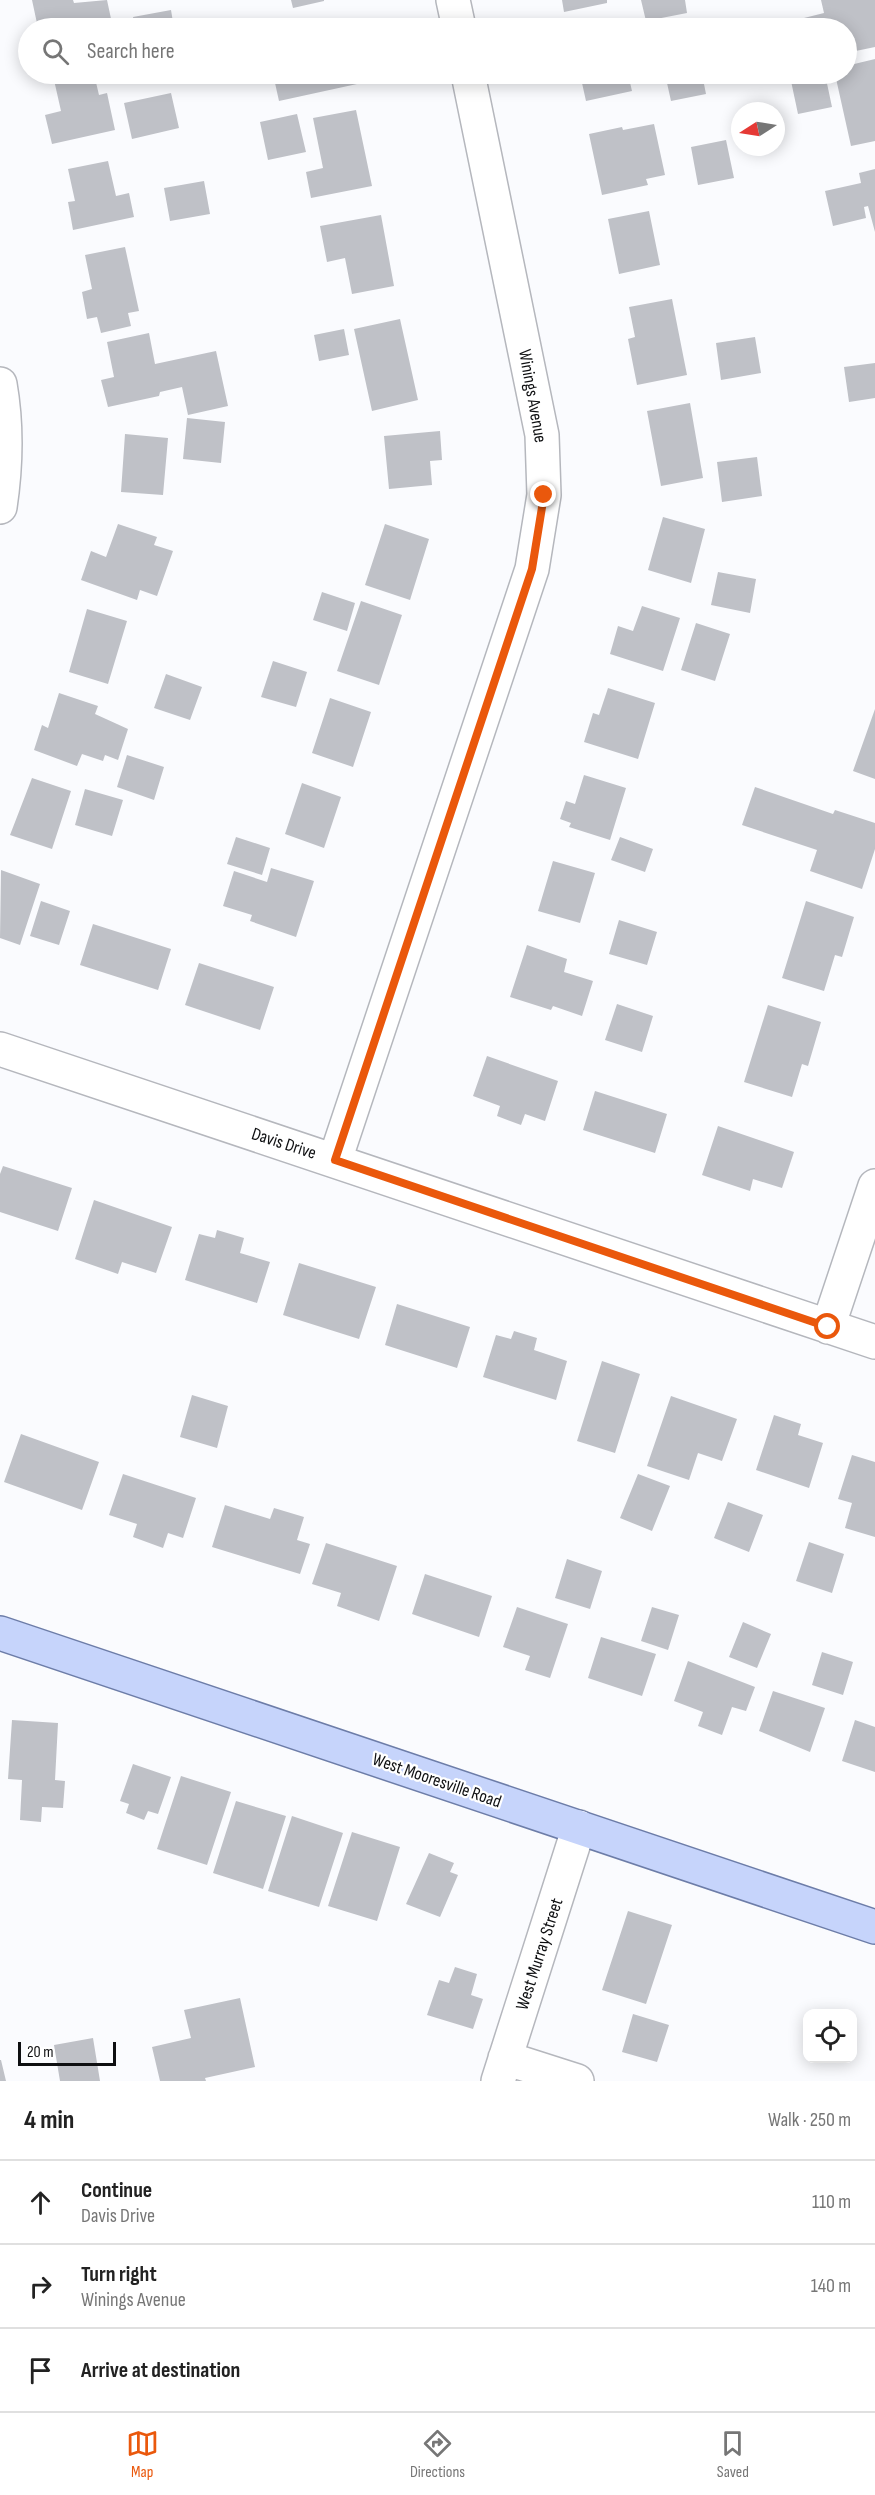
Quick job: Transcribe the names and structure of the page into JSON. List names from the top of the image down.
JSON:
{
  "streets": {
    "main road": ["West Mooresville Road"],
    "street": ["Winings Avenue", "Davis Drive", "West Murray Street"]
  },
  "crossings": [
    ["Winings Avenue", "Davis Drive"],
    ["West Mooresville Road", "West Murray Street"]
  ],
  "scale_bar": "20 m",
  "north": "left",
  "page": {
    "search": "Search here",
    "scale": "20 m",
    "heading": ["4 min", "Walk · 250 m"],
    "list": [
      ["Continue", "Davis Drive", "110 m"],
      ["Turn right", "Winings Avenue", "140 m"],
      "Arrive at destination"
    ],
    "nav": ["Map", "Directions", "Saved"]
  }
}
